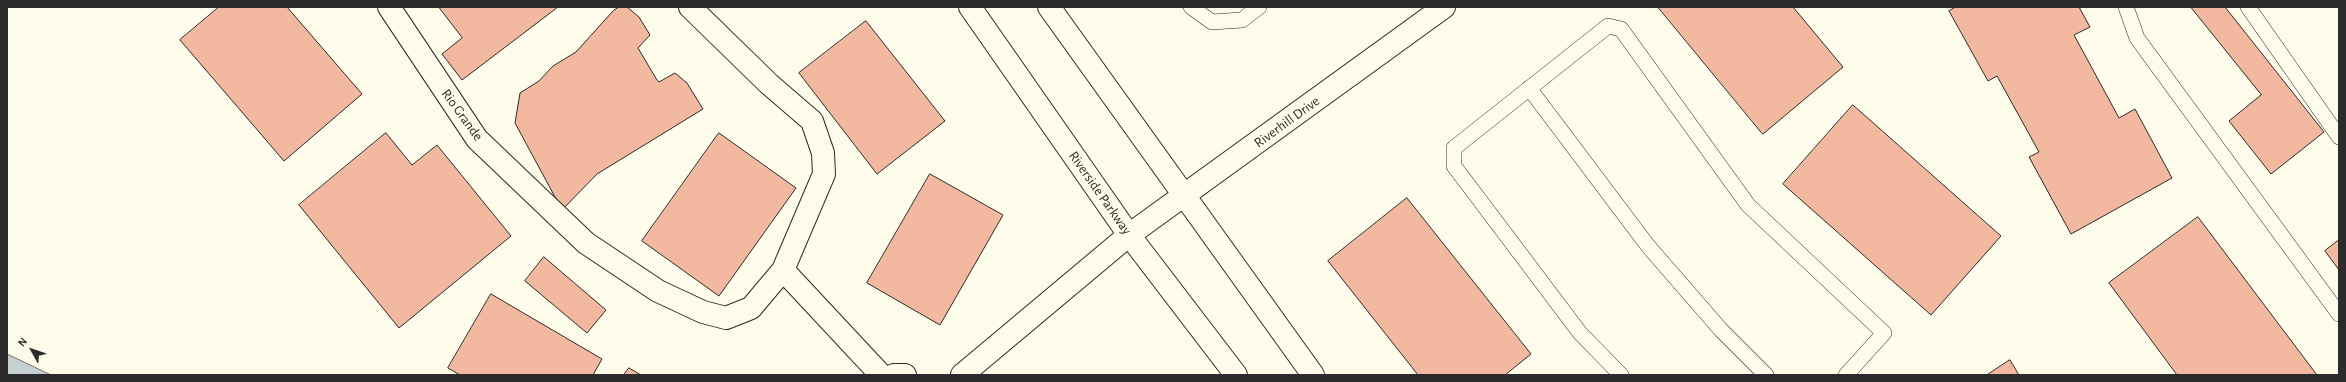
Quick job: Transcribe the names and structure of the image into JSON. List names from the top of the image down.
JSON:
{
  "streets": {
    "street": ["Rio Grande", "Riverhill Drive", "Riverside Parkway"]
  },
  "crossings": [
    ["Riverhill Drive", "Riverside Parkway"]
  ],
  "north": "top left"
}
